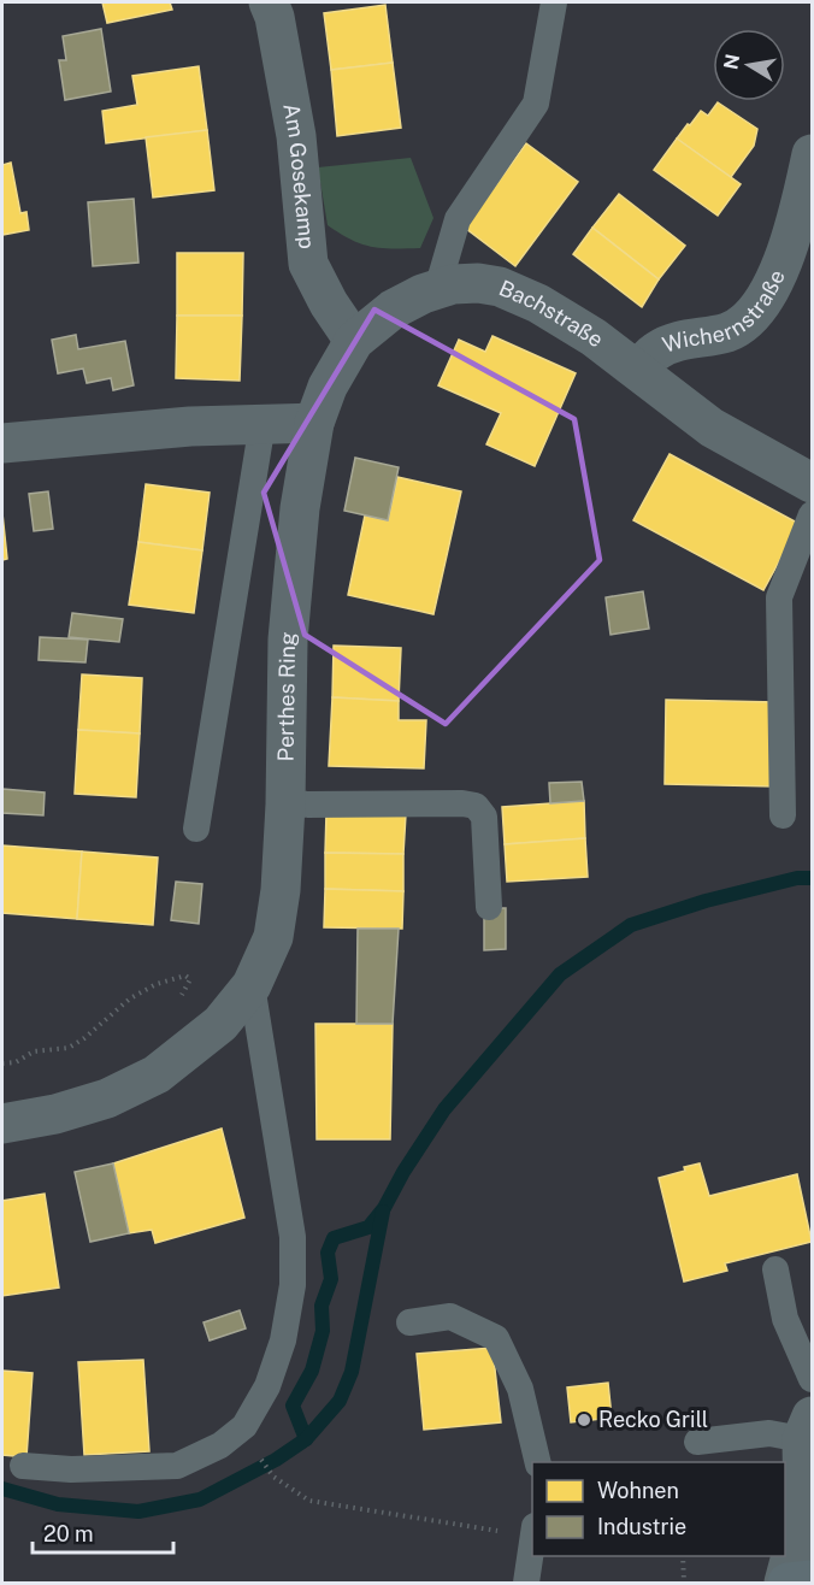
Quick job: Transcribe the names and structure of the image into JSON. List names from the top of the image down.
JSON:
{
  "streets": {
    "street": [
      "Am Gosekamp",
      "Wichernstraße",
      "Bachstraße",
      "Perthes Ring"
    ]
  },
  "crossings": [
    ["Am Gosekamp", "Bachstraße"],
    ["Wichernstraße", "Bachstraße"],
    ["Bachstraße", "Perthes Ring"]
  ],
  "places": ["Recko Grill"],
  "legend": ["Wohnen", "Industrie"],
  "scale_bar": "20 m",
  "north": "left"
}
